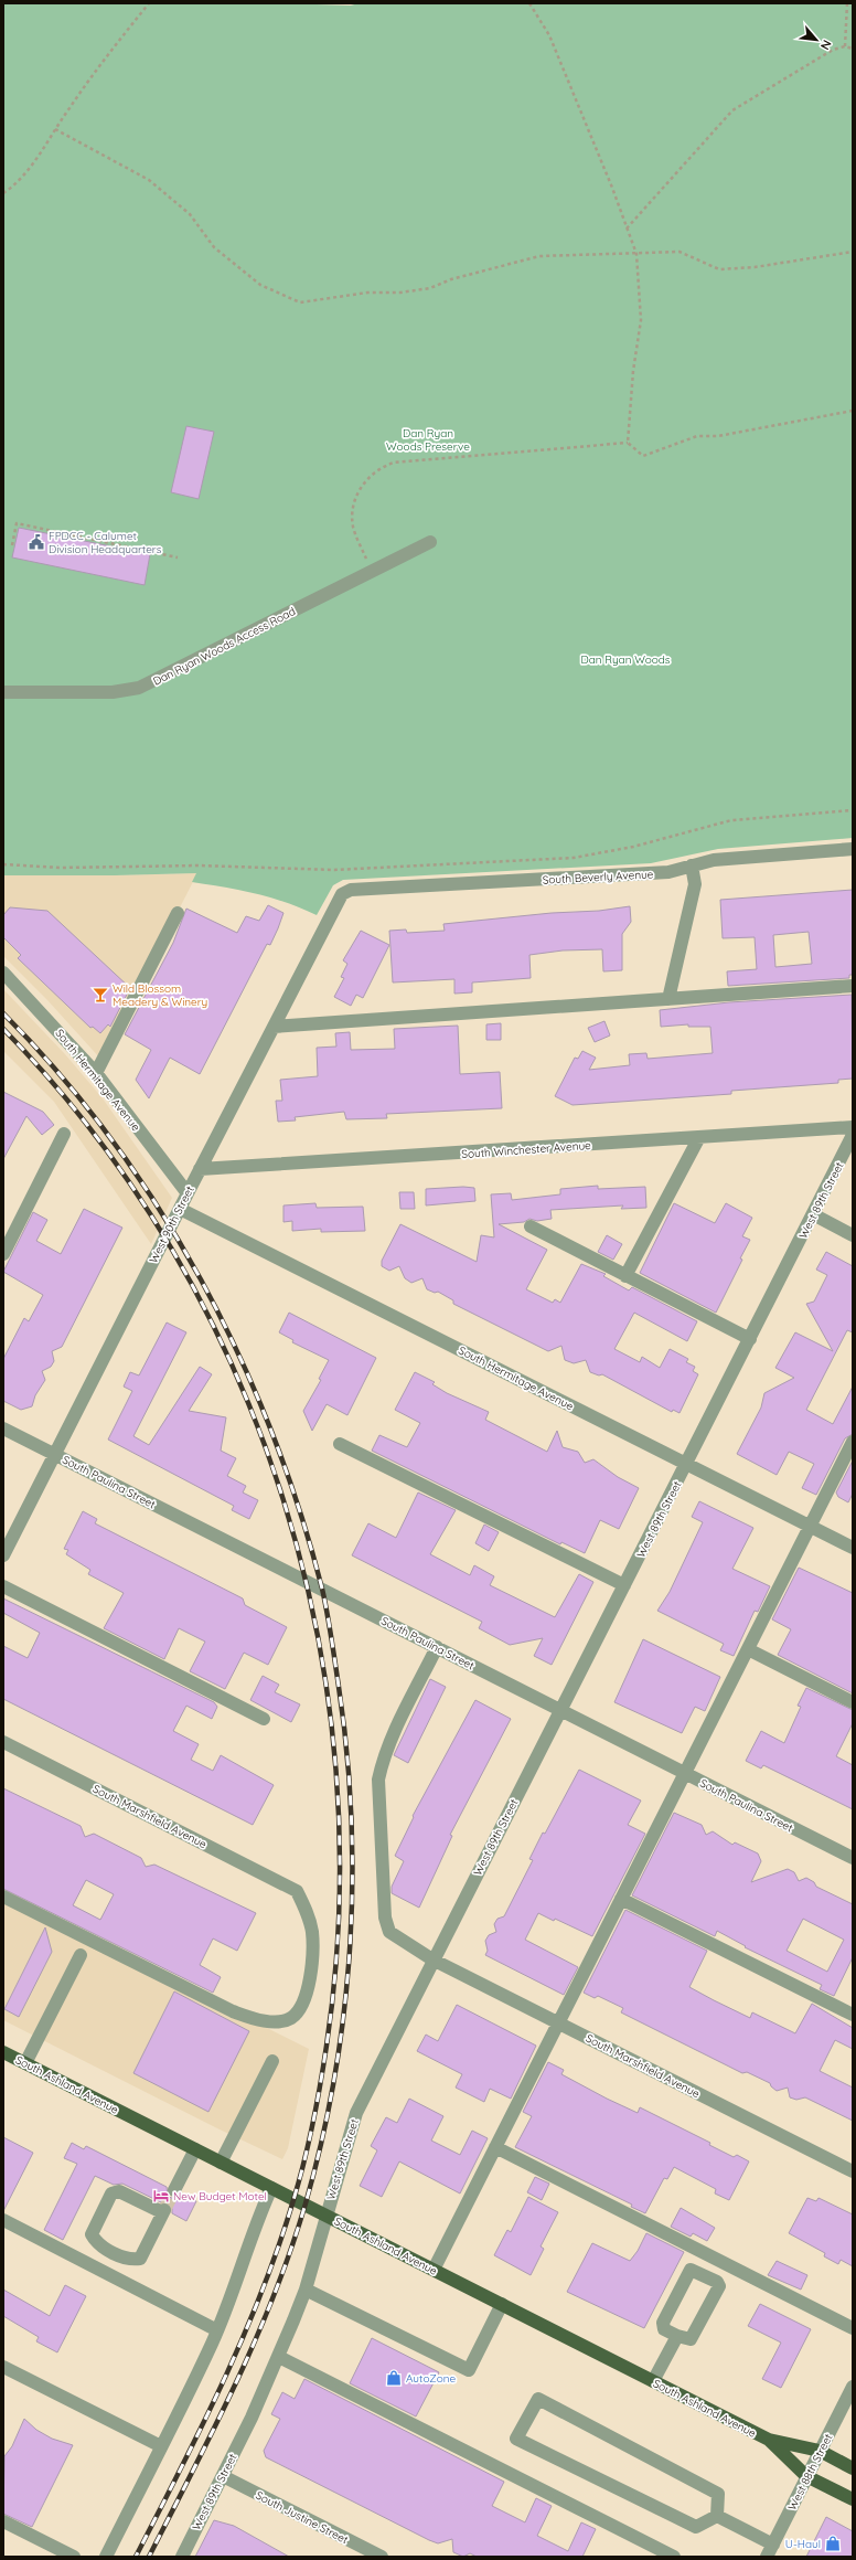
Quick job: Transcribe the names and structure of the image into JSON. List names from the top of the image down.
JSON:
{
  "streets": {
    "main road": ["South Ashland Avenue"],
    "street": [
      "Dan Ryan Woods Access Road",
      "South Beverly Avenue",
      "South Hermitage Avenue",
      "South Winchester Avenue",
      "West 89th Street",
      "West 90th Street",
      "South Paulina Street",
      "South Marshfield Avenue",
      "West 88th Street",
      "South Justine Street"
    ]
  },
  "crossings": [
    ["South Beverly Avenue", "West 90th Street"],
    ["South Hermitage Avenue", "West 89th Street"],
    ["South Hermitage Avenue", "West 90th Street"],
    ["South Winchester Avenue", "West 90th Street"],
    ["West 89th Street", "South Paulina Street"],
    ["West 89th Street", "South Marshfield Avenue"],
    ["West 89th Street", "South Ashland Avenue"],
    ["West 89th Street", "South Justine Street"],
    ["West 90th Street", "South Paulina Street"],
    ["South Paulina Street", "South Marshfield Avenue"],
    ["South Ashland Avenue", "West 88th Street"]
  ],
  "parks": ["Dan Ryan Woods Preserve", "Dan Ryan Woods"],
  "places": {
    "public building": ["FPDCC - Calumet Division Headquarters"],
    "bar": ["Wild Blossom Meadery & Winery"],
    "hotel": ["New Budget Motel"],
    "shop": ["AutoZone", "U-Haul"]
  },
  "north": "bottom right"
}
